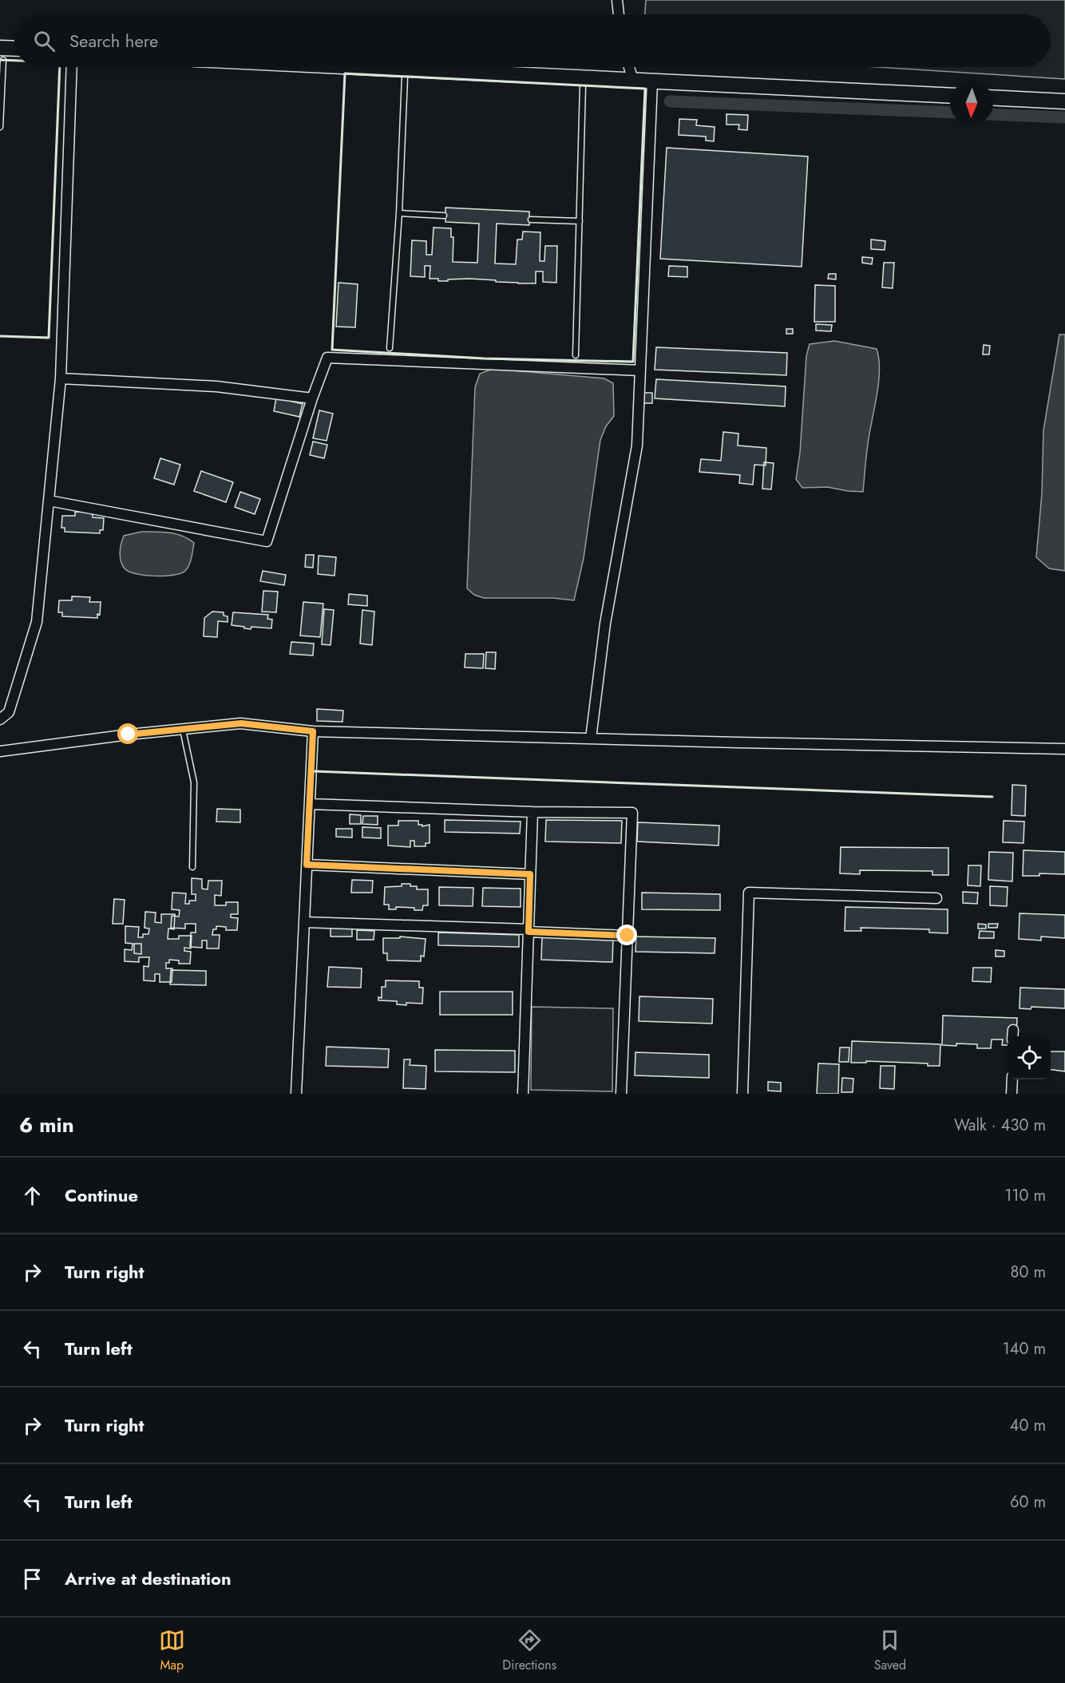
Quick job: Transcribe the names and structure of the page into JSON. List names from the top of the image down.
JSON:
{
  "north": "bottom",
  "page": {
    "search": "Search here",
    "heading": ["6 min", "Walk · 430 m"],
    "list": [
      ["Continue", "110 m"],
      ["Turn right", "80 m"],
      ["Turn left", "140 m"],
      ["Turn right", "40 m"],
      ["Turn left", "60 m"],
      "Arrive at destination"
    ],
    "nav": ["Map", "Directions", "Saved"]
  }
}
